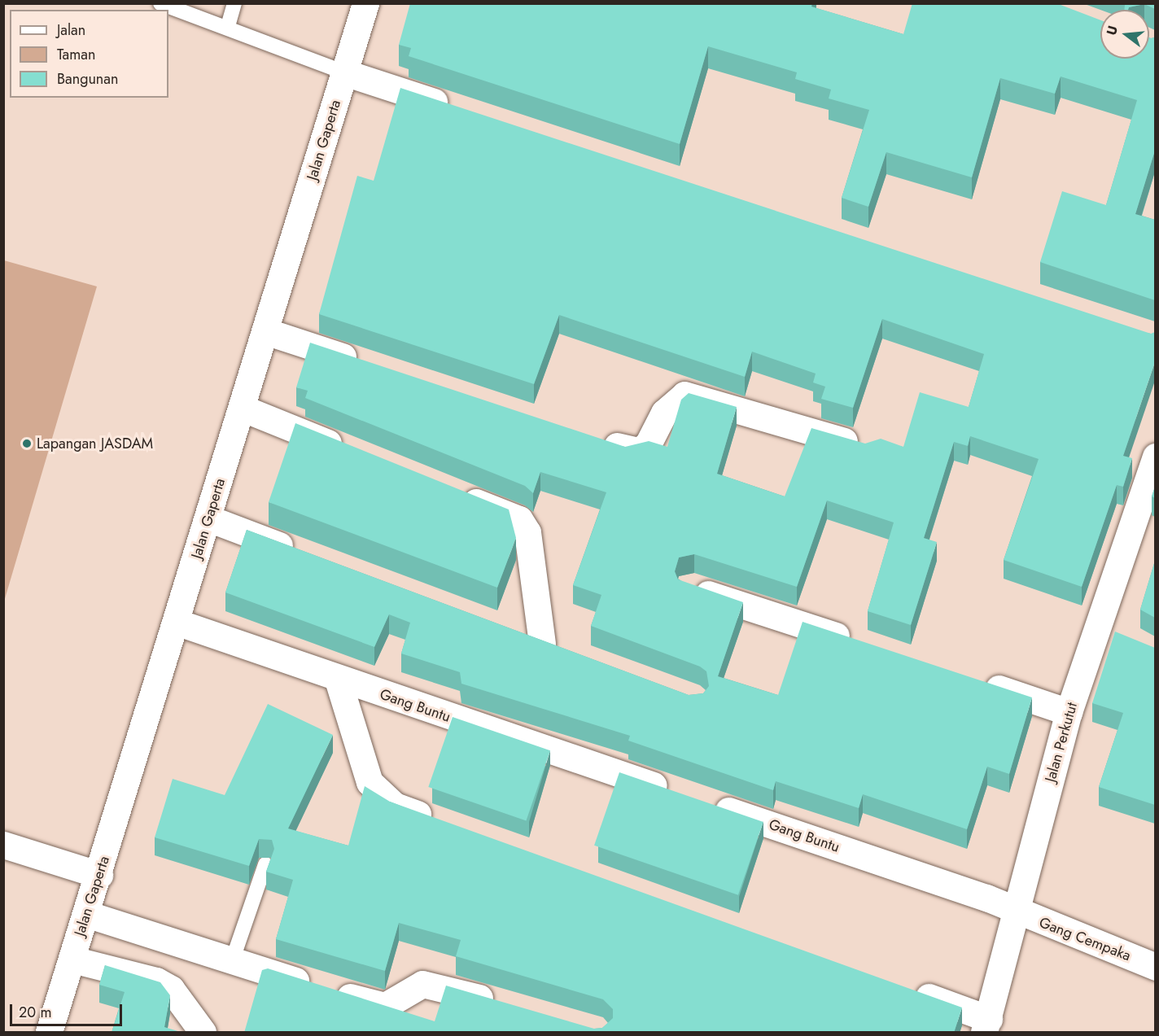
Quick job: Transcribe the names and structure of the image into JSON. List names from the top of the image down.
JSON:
{
  "streets": {
    "street": [
      "Jalan Gaperta",
      "Gang Buntu",
      "Jalan Perkutut",
      "Gang Cempaka"
    ]
  },
  "crossings": [
    ["Jalan Gaperta", "Gang Buntu"],
    ["Gang Buntu", "Jalan Perkutut"],
    ["Gang Buntu", "Gang Cempaka"],
    ["Jalan Perkutut", "Gang Cempaka"]
  ],
  "places": ["Lapangan JASDAM"],
  "legend": ["Jalan", "Taman", "Bangunan"],
  "scale_bar": "20 m",
  "north": "left"
}
